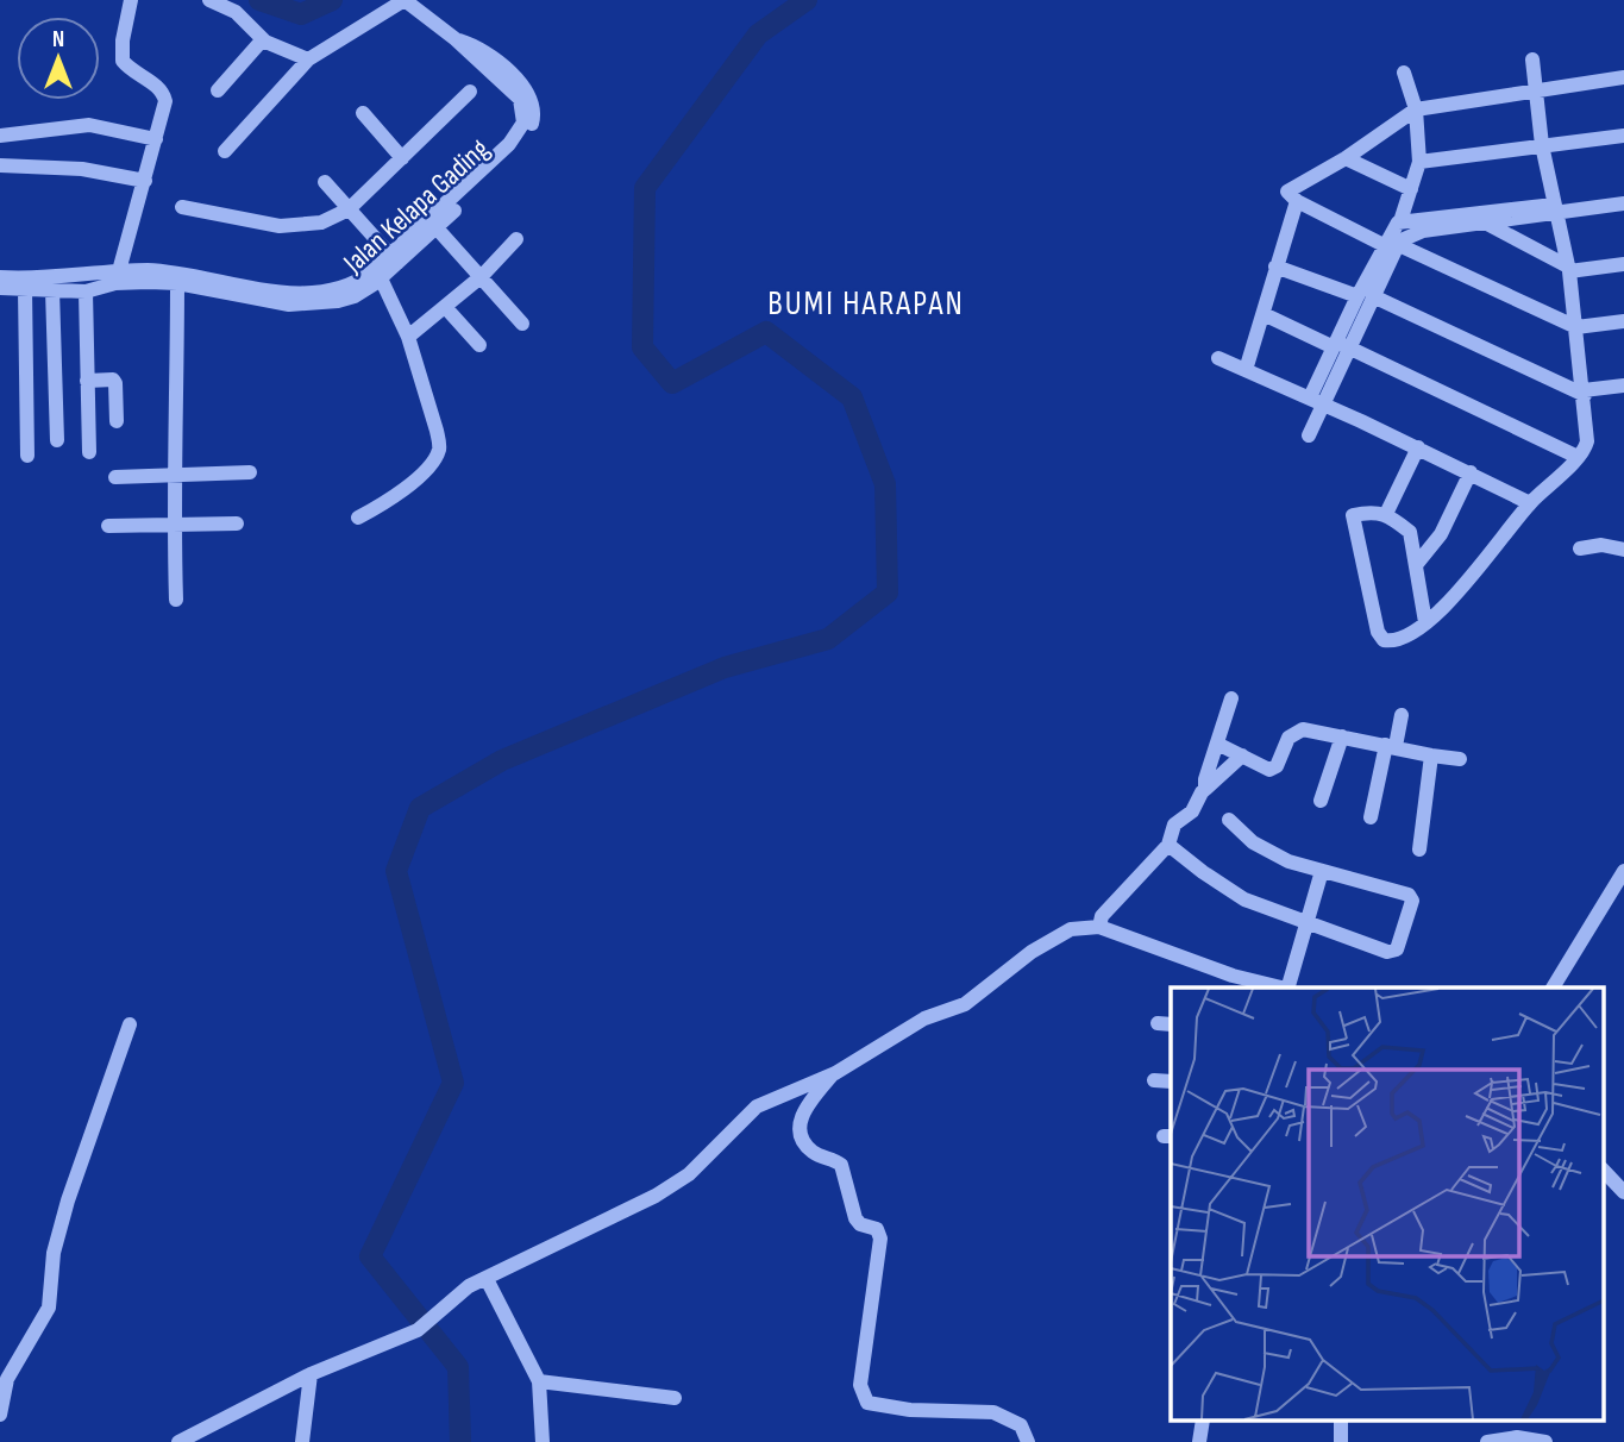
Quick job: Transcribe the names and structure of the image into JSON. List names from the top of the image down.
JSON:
{
  "streets": {
    "street": ["Jalan Kelapa Gading"]
  },
  "districts": ["BUMI HARAPAN"],
  "north": "top"
}
